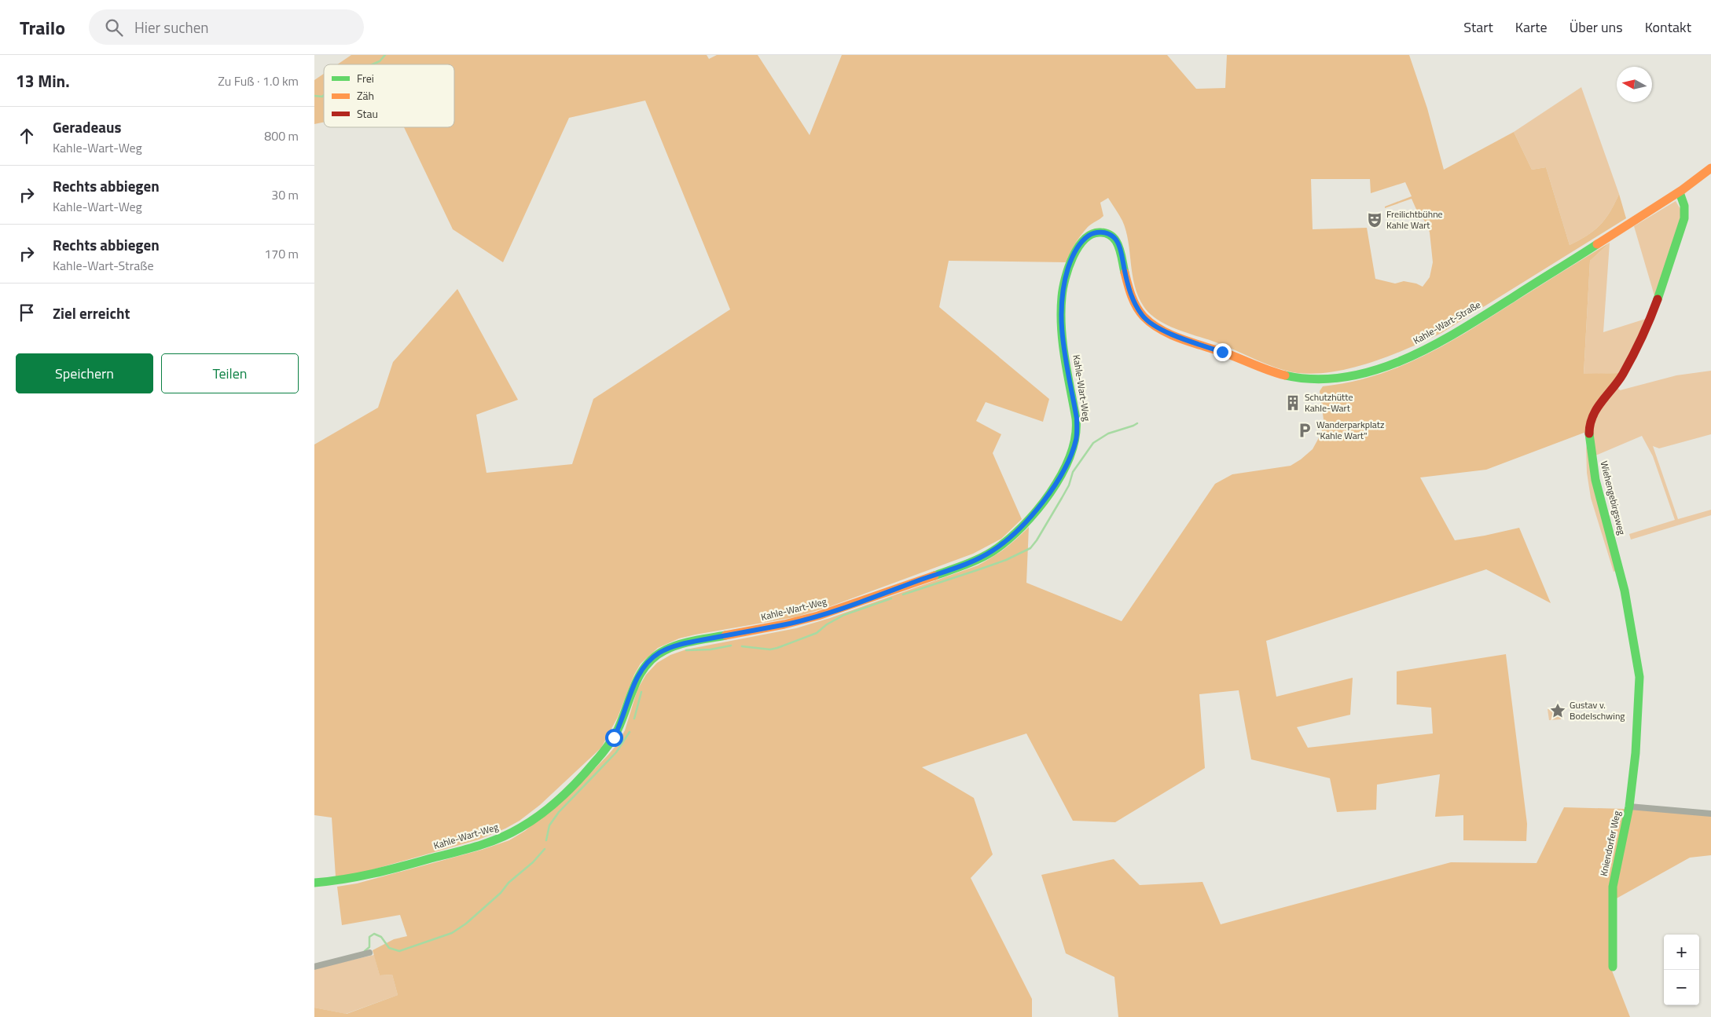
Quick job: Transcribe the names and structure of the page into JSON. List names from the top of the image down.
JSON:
{
  "streets": {
    "street": [
      "Kahle-Wart-Straße",
      "Kahle-Wart-Weg",
      "Wiehengebirgsweg",
      "Kniendorfer Weg"
    ]
  },
  "crossings": [
    ["Kahle-Wart-Straße", "Kahle-Wart-Weg"],
    ["Kahle-Wart-Straße", "Wiehengebirgsweg"],
    ["Wiehengebirgsweg", "Kniendorfer Weg"]
  ],
  "places": {
    "theatre": ["Freilichtbühne Kahle Wart"],
    "building": ["Schutzhütte Kahle-Wart"],
    "parking": ["Wanderparkplatz \"Kahle Wart\""],
    "place": ["Gustav v. Bodelschwing"]
  },
  "legend": ["Frei", "Zäh", "Stau"],
  "north": "left",
  "page": {
    "header": "Trailo",
    "search": "Hier suchen",
    "nav": [
      "Start",
      "Karte",
      "Über uns",
      "Kontakt"
    ],
    "heading": ["13 Min.", "Zu Fuß · 1.0 km"],
    "list": [
      ["Geradeaus", "Kahle-Wart-Weg", "800 m"],
      ["Rechts abbiegen", "Kahle-Wart-Weg", "30 m"],
      ["Rechts abbiegen", "Kahle-Wart-Straße", "170 m"],
      "Ziel erreicht"
    ],
    "buttons": ["Speichern", "Teilen"],
    "map_buttons": ["+", "−"]
  }
}
